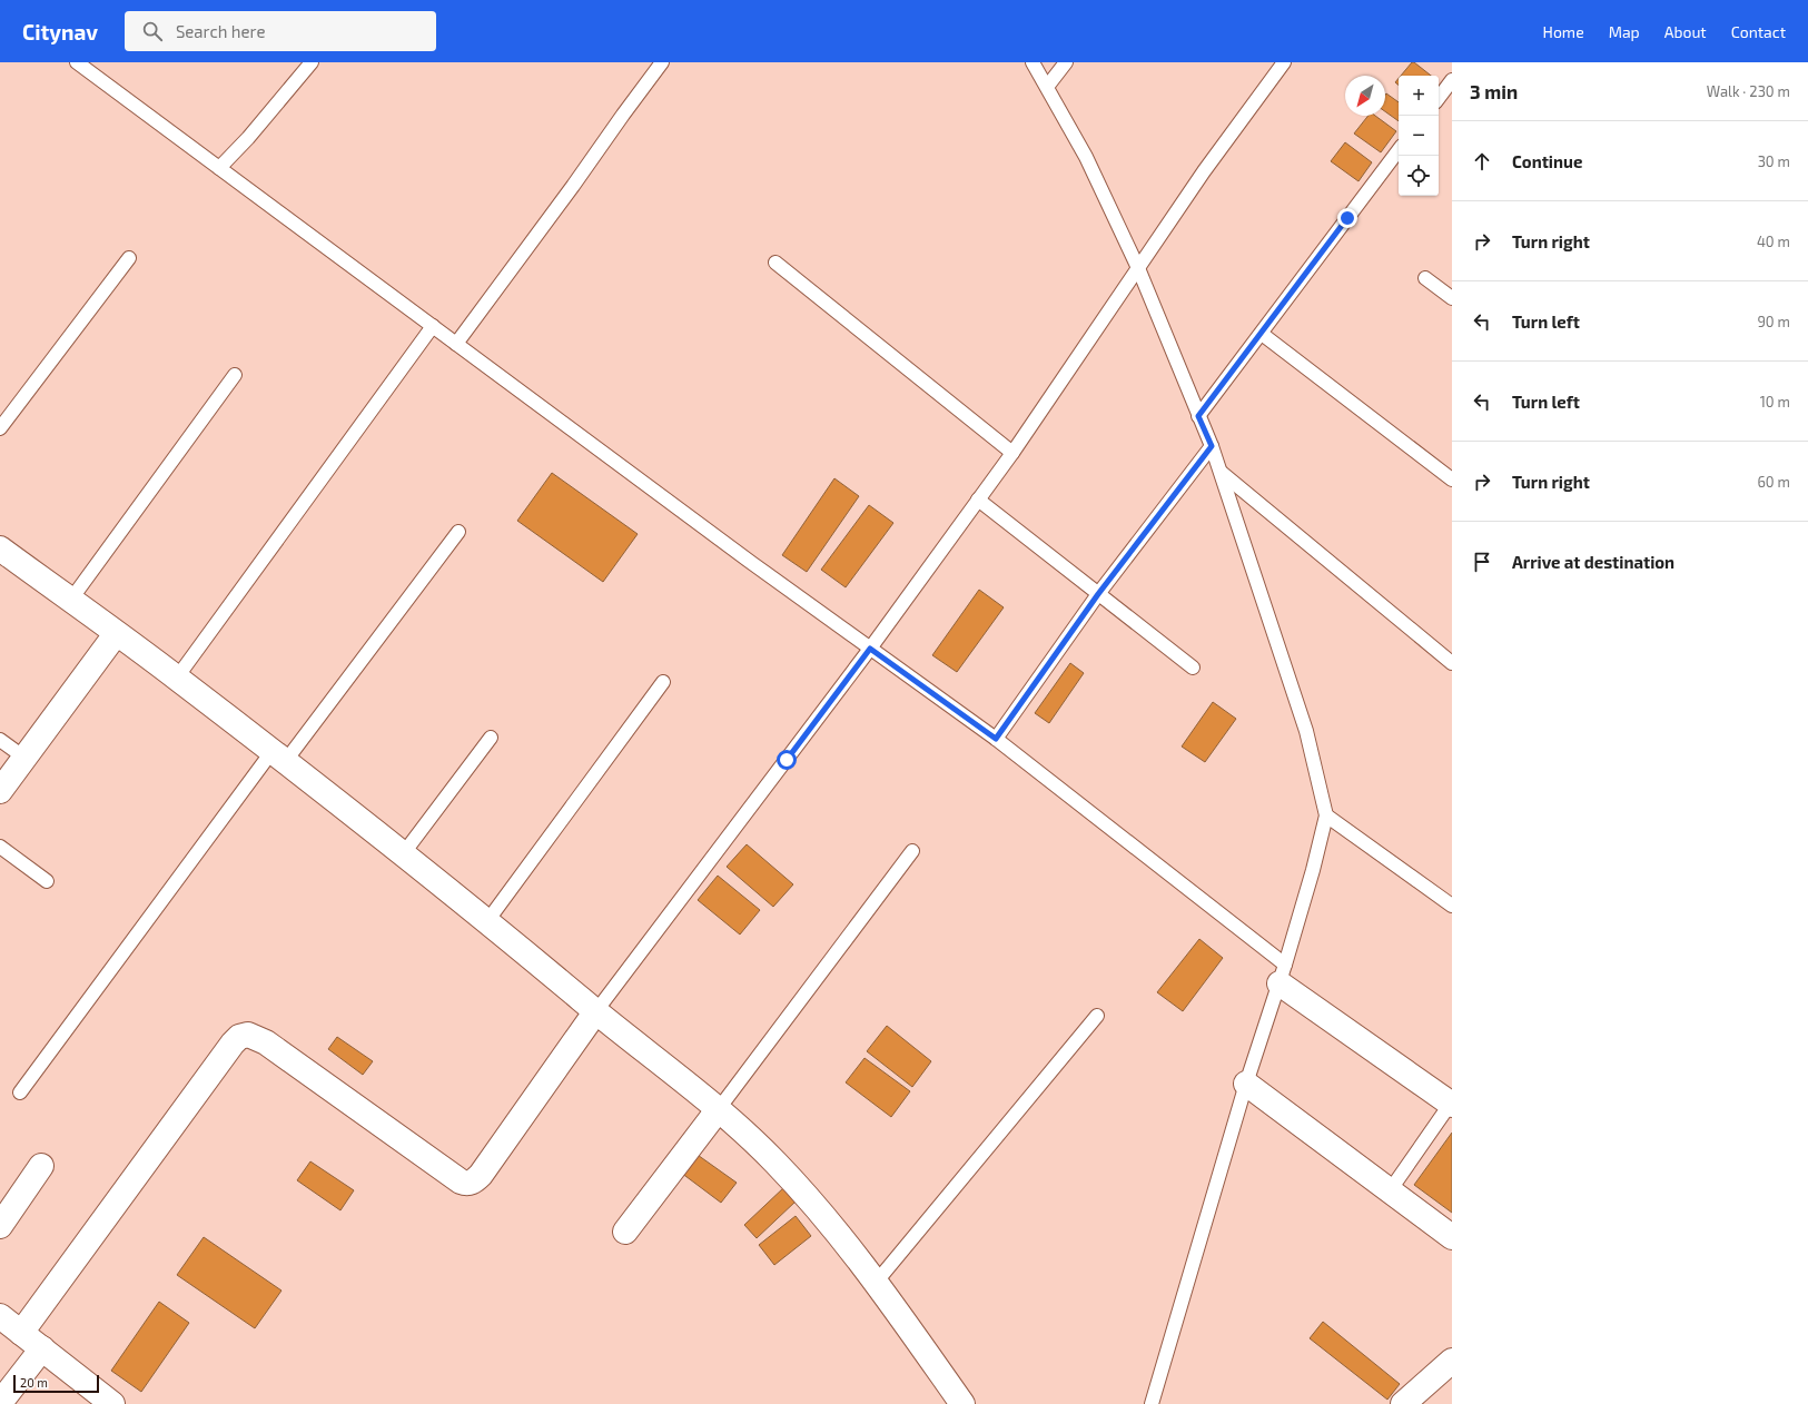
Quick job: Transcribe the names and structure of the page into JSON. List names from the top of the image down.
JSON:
{
  "scale_bar": "20 m",
  "north": "bottom left",
  "page": {
    "header": "Citynav",
    "search": "Search here",
    "nav": [
      "Home",
      "Map",
      "About",
      "Contact"
    ],
    "heading": ["3 min", "Walk · 230 m"],
    "map_buttons": ["+", "−"],
    "list": [
      ["Continue", "30 m"],
      ["Turn right", "40 m"],
      ["Turn left", "90 m"],
      ["Turn left", "10 m"],
      ["Turn right", "60 m"],
      "Arrive at destination"
    ],
    "scale": "20 m"
  }
}
